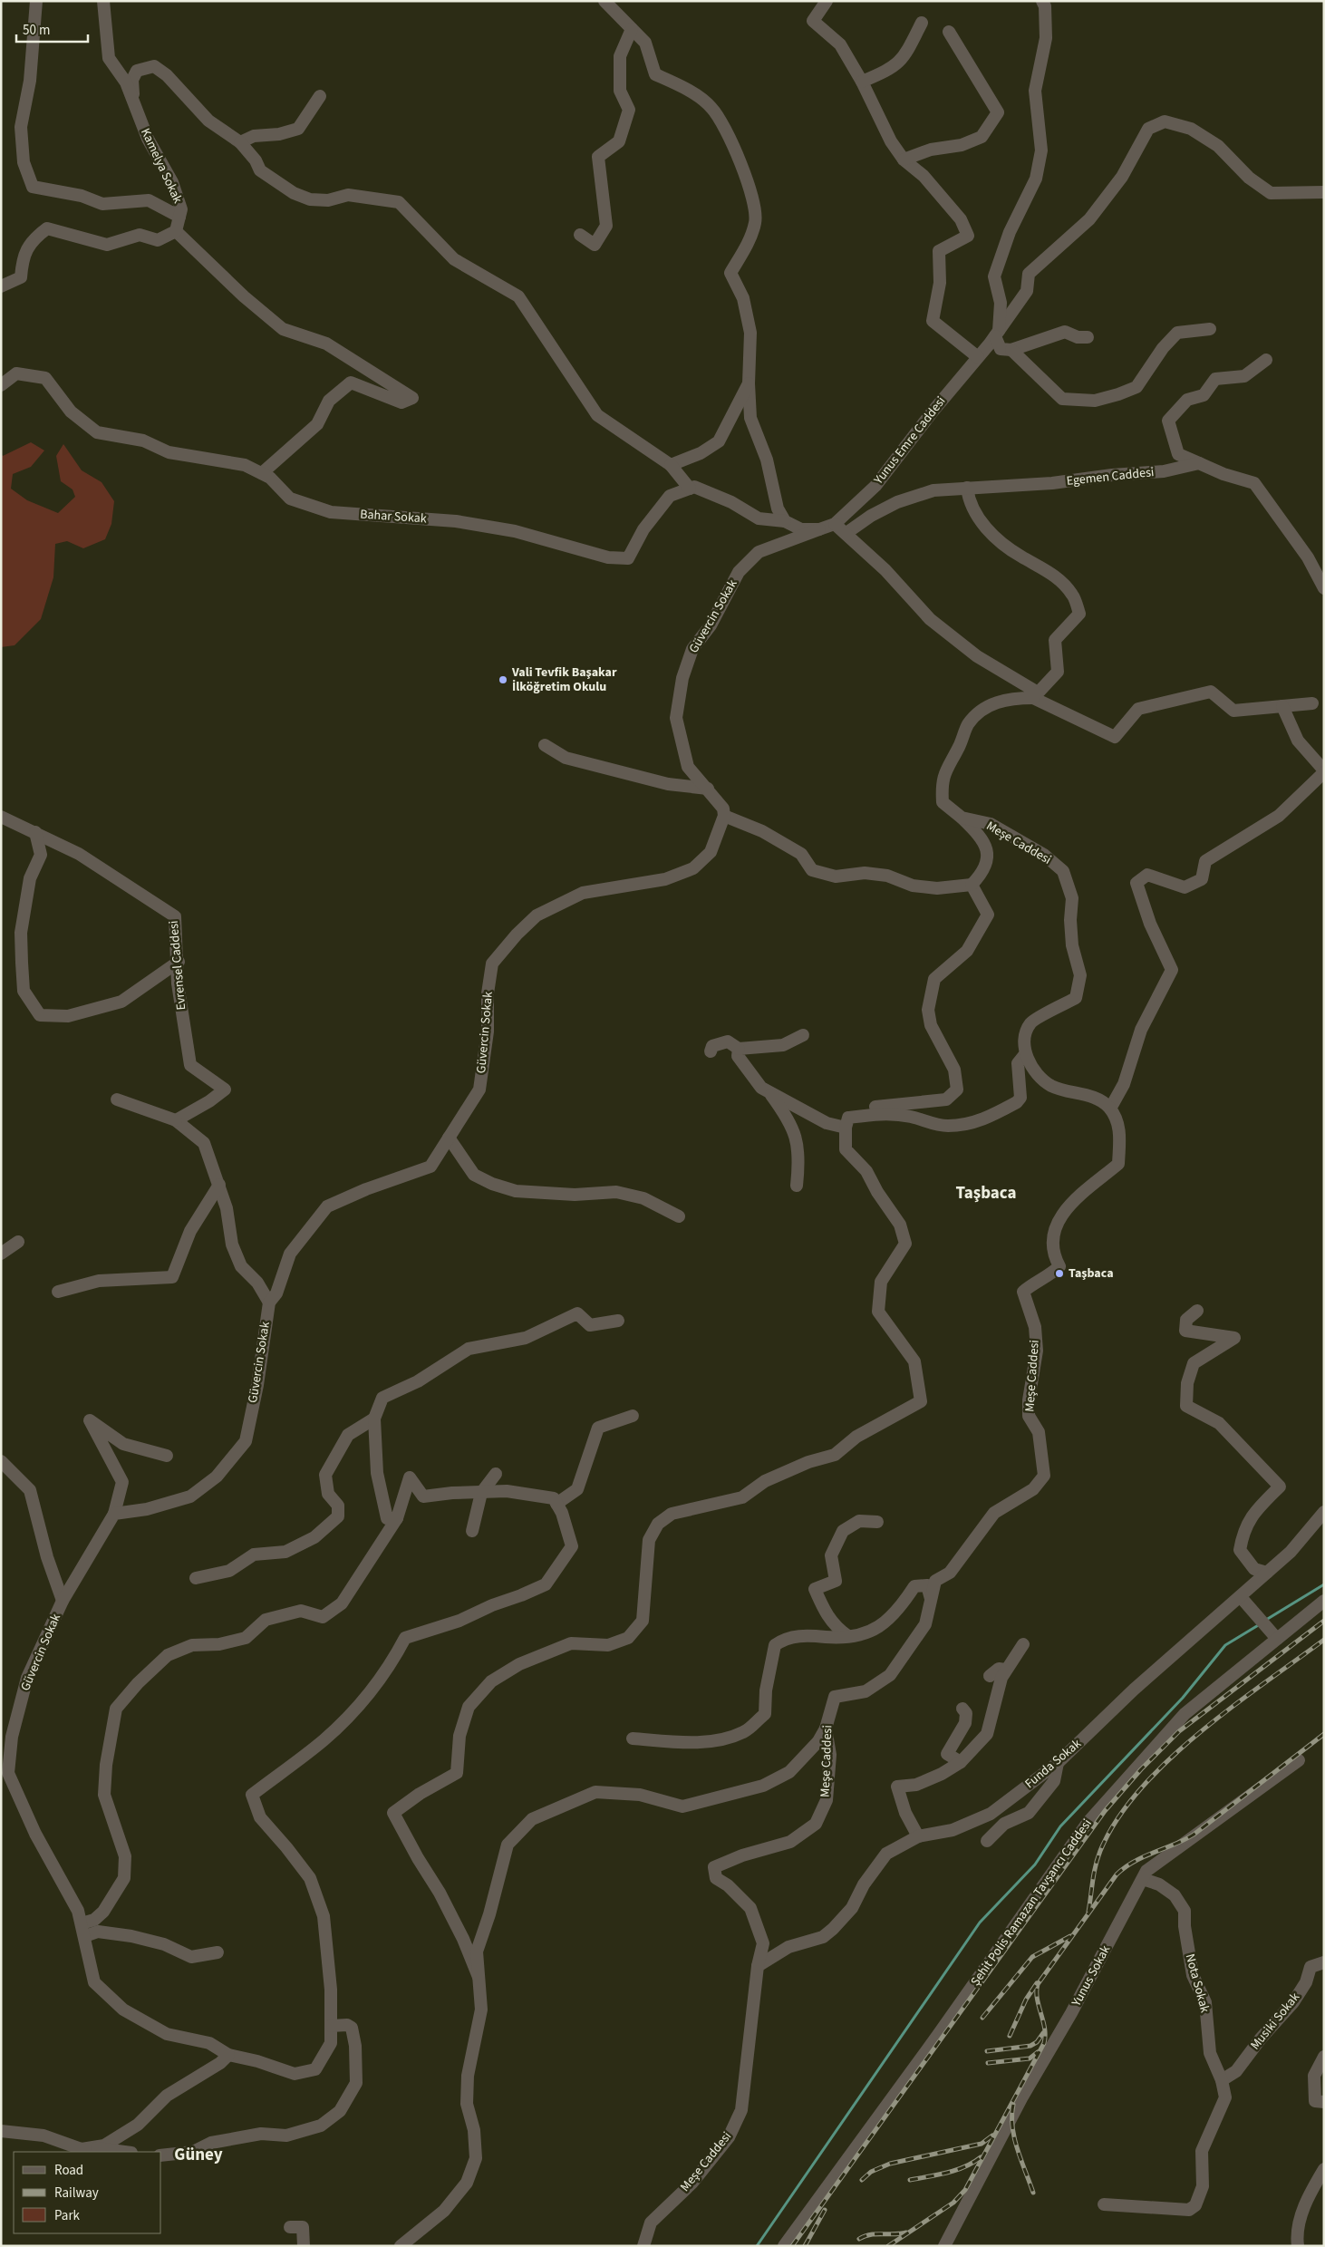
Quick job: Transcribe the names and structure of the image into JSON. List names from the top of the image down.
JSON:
{
  "streets": {
    "street": [
      "Kamelya Sokak",
      "Yunus Emre Caddesi",
      "Egemen Caddesi",
      "Bahar Sokak",
      "Güvercin Sokak",
      "Meşe Caddesi",
      "Evrensel Caddesi",
      "Funda Sokak",
      "Şehit Polis Ramazan Tavşancı Caddesi",
      "Yunus Sokak",
      "Nota Sokak",
      "Musiki Sokak"
    ]
  },
  "crossings": [
    ["Yunus Emre Caddesi", "Güvercin Sokak"],
    ["Meşe Caddesi", "Funda Sokak"],
    ["Yunus Sokak", "Nota Sokak"],
    ["Nota Sokak", "Musiki Sokak"]
  ],
  "districts": ["Taşbaca", "Güney"],
  "places": ["Vali Tevfik Başakar İlköğretim Okulu", "Taşbaca"],
  "legend": ["Road", "Railway", "Park"],
  "scale_bar": "50 m"
}
